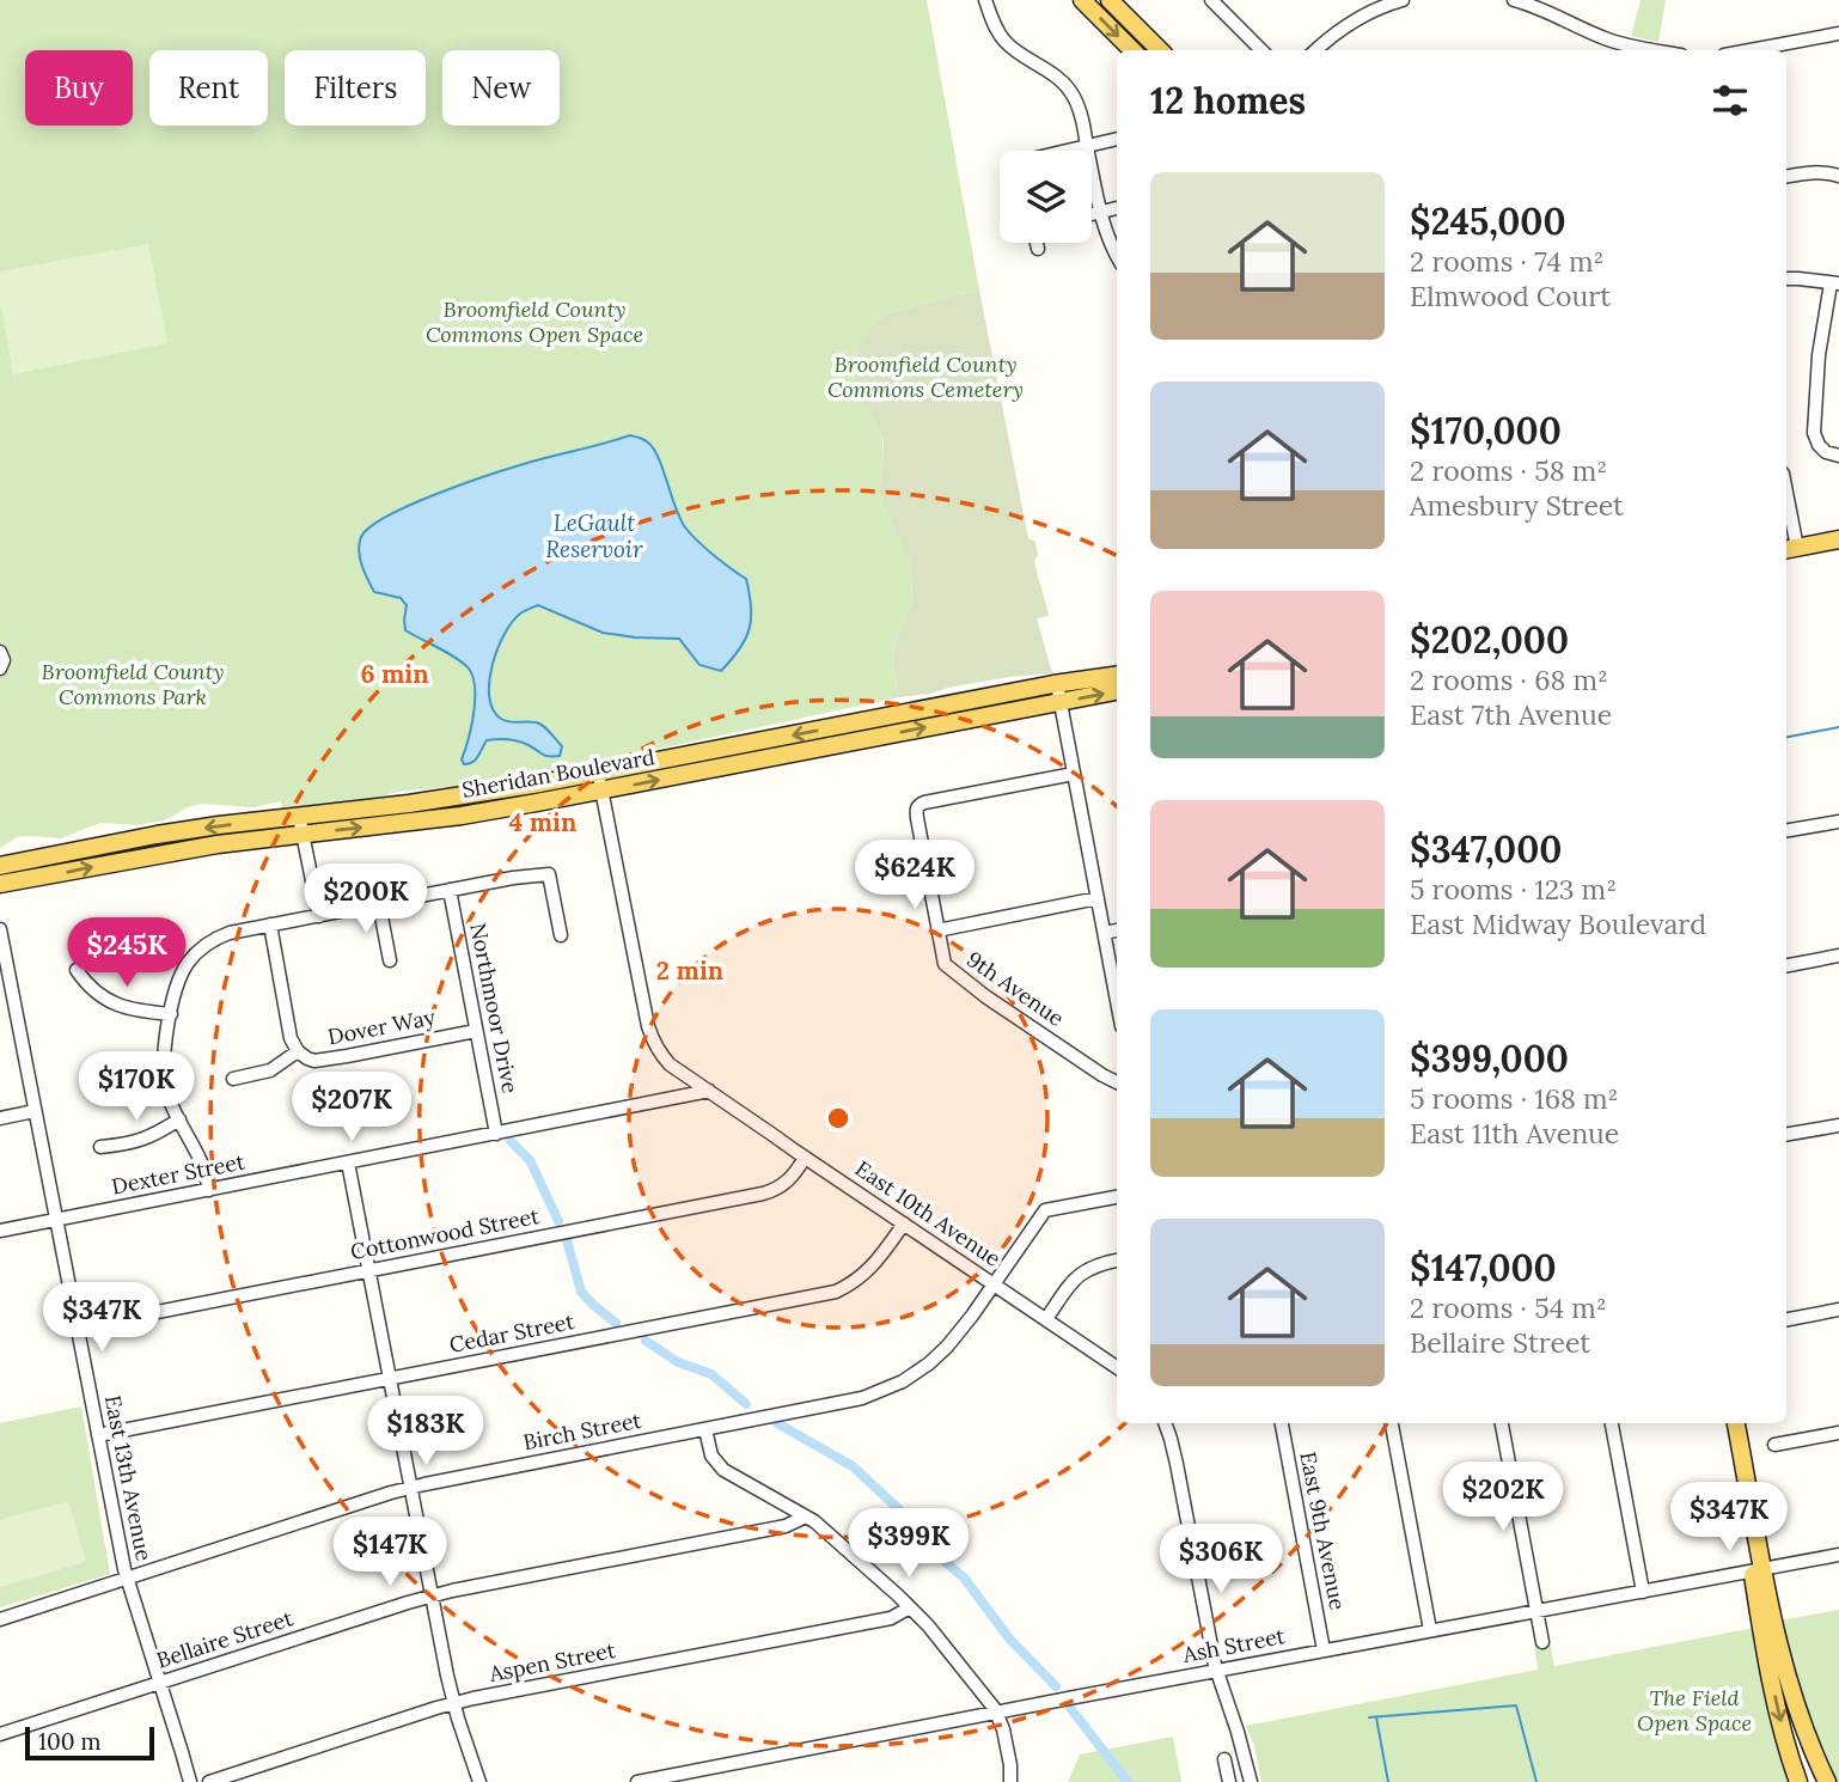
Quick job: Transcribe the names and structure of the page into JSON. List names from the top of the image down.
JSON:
{
  "streets": {
    "main road": ["Sheridan Boulevard"],
    "street": [
      "9th Avenue",
      "Northmoor Drive",
      "Dover Way",
      "Dexter Street",
      "East 10th Avenue",
      "Cottonwood Street",
      "Cedar Street",
      "Birch Street",
      "East 13th Avenue",
      "East 9th Avenue",
      "Bellaire Street",
      "Ash Street",
      "Aspen Street"
    ]
  },
  "crossings": [
    ["Sheridan Boulevard", "East 10th Avenue"],
    ["Northmoor Drive", "Dover Way"],
    ["Northmoor Drive", "Dexter Street"],
    ["Dexter Street", "East 10th Avenue"],
    ["Dexter Street", "East 13th Avenue"],
    ["East 10th Avenue", "Cottonwood Street"],
    ["East 10th Avenue", "Cedar Street"],
    ["East 10th Avenue", "Birch Street"],
    ["Cottonwood Street", "East 13th Avenue"],
    ["Cedar Street", "East 13th Avenue"],
    ["Birch Street", "East 13th Avenue"],
    ["East 13th Avenue", "Bellaire Street"],
    ["East 9th Avenue", "Ash Street"]
  ],
  "water": ["LeGault Reservoir"],
  "parks": [
    "Broomfield County Commons Open Space",
    "Broomfield County Commons Cemetery",
    "Broomfield County Commons Park",
    "The Field Open Space"
  ],
  "scale_bar": "100 m",
  "page": {
    "chip": [
      "Buy",
      "Rent",
      "Filters",
      "New"
    ],
    "heading": "12 homes",
    "list": [
      {
        "name": "$245,000",
        "note": "2 rooms · 74 m² · Elmwood Court"
      },
      {
        "name": "$170,000",
        "note": "2 rooms · 58 m² · Amesbury Street"
      },
      {
        "name": "$202,000",
        "note": "2 rooms · 68 m² · East 7th Avenue"
      },
      {
        "name": "$347,000",
        "note": "5 rooms · 123 m² · East Midway Boulevard"
      },
      {
        "name": "$399,000",
        "note": "5 rooms · 168 m² · East 11th Avenue"
      },
      {
        "name": "$147,000",
        "note": "2 rooms · 54 m² · Bellaire Street"
      }
    ],
    "price": [
      "$624K",
      "$200K",
      "$245K",
      "$170K",
      "$207K",
      "$347K",
      "$183K",
      "$202K",
      "$347K",
      "$399K",
      "$147K",
      "$306K"
    ],
    "scale": "100 m"
  },
  "rings": ["6 min", "4 min", "2 min"]
}
